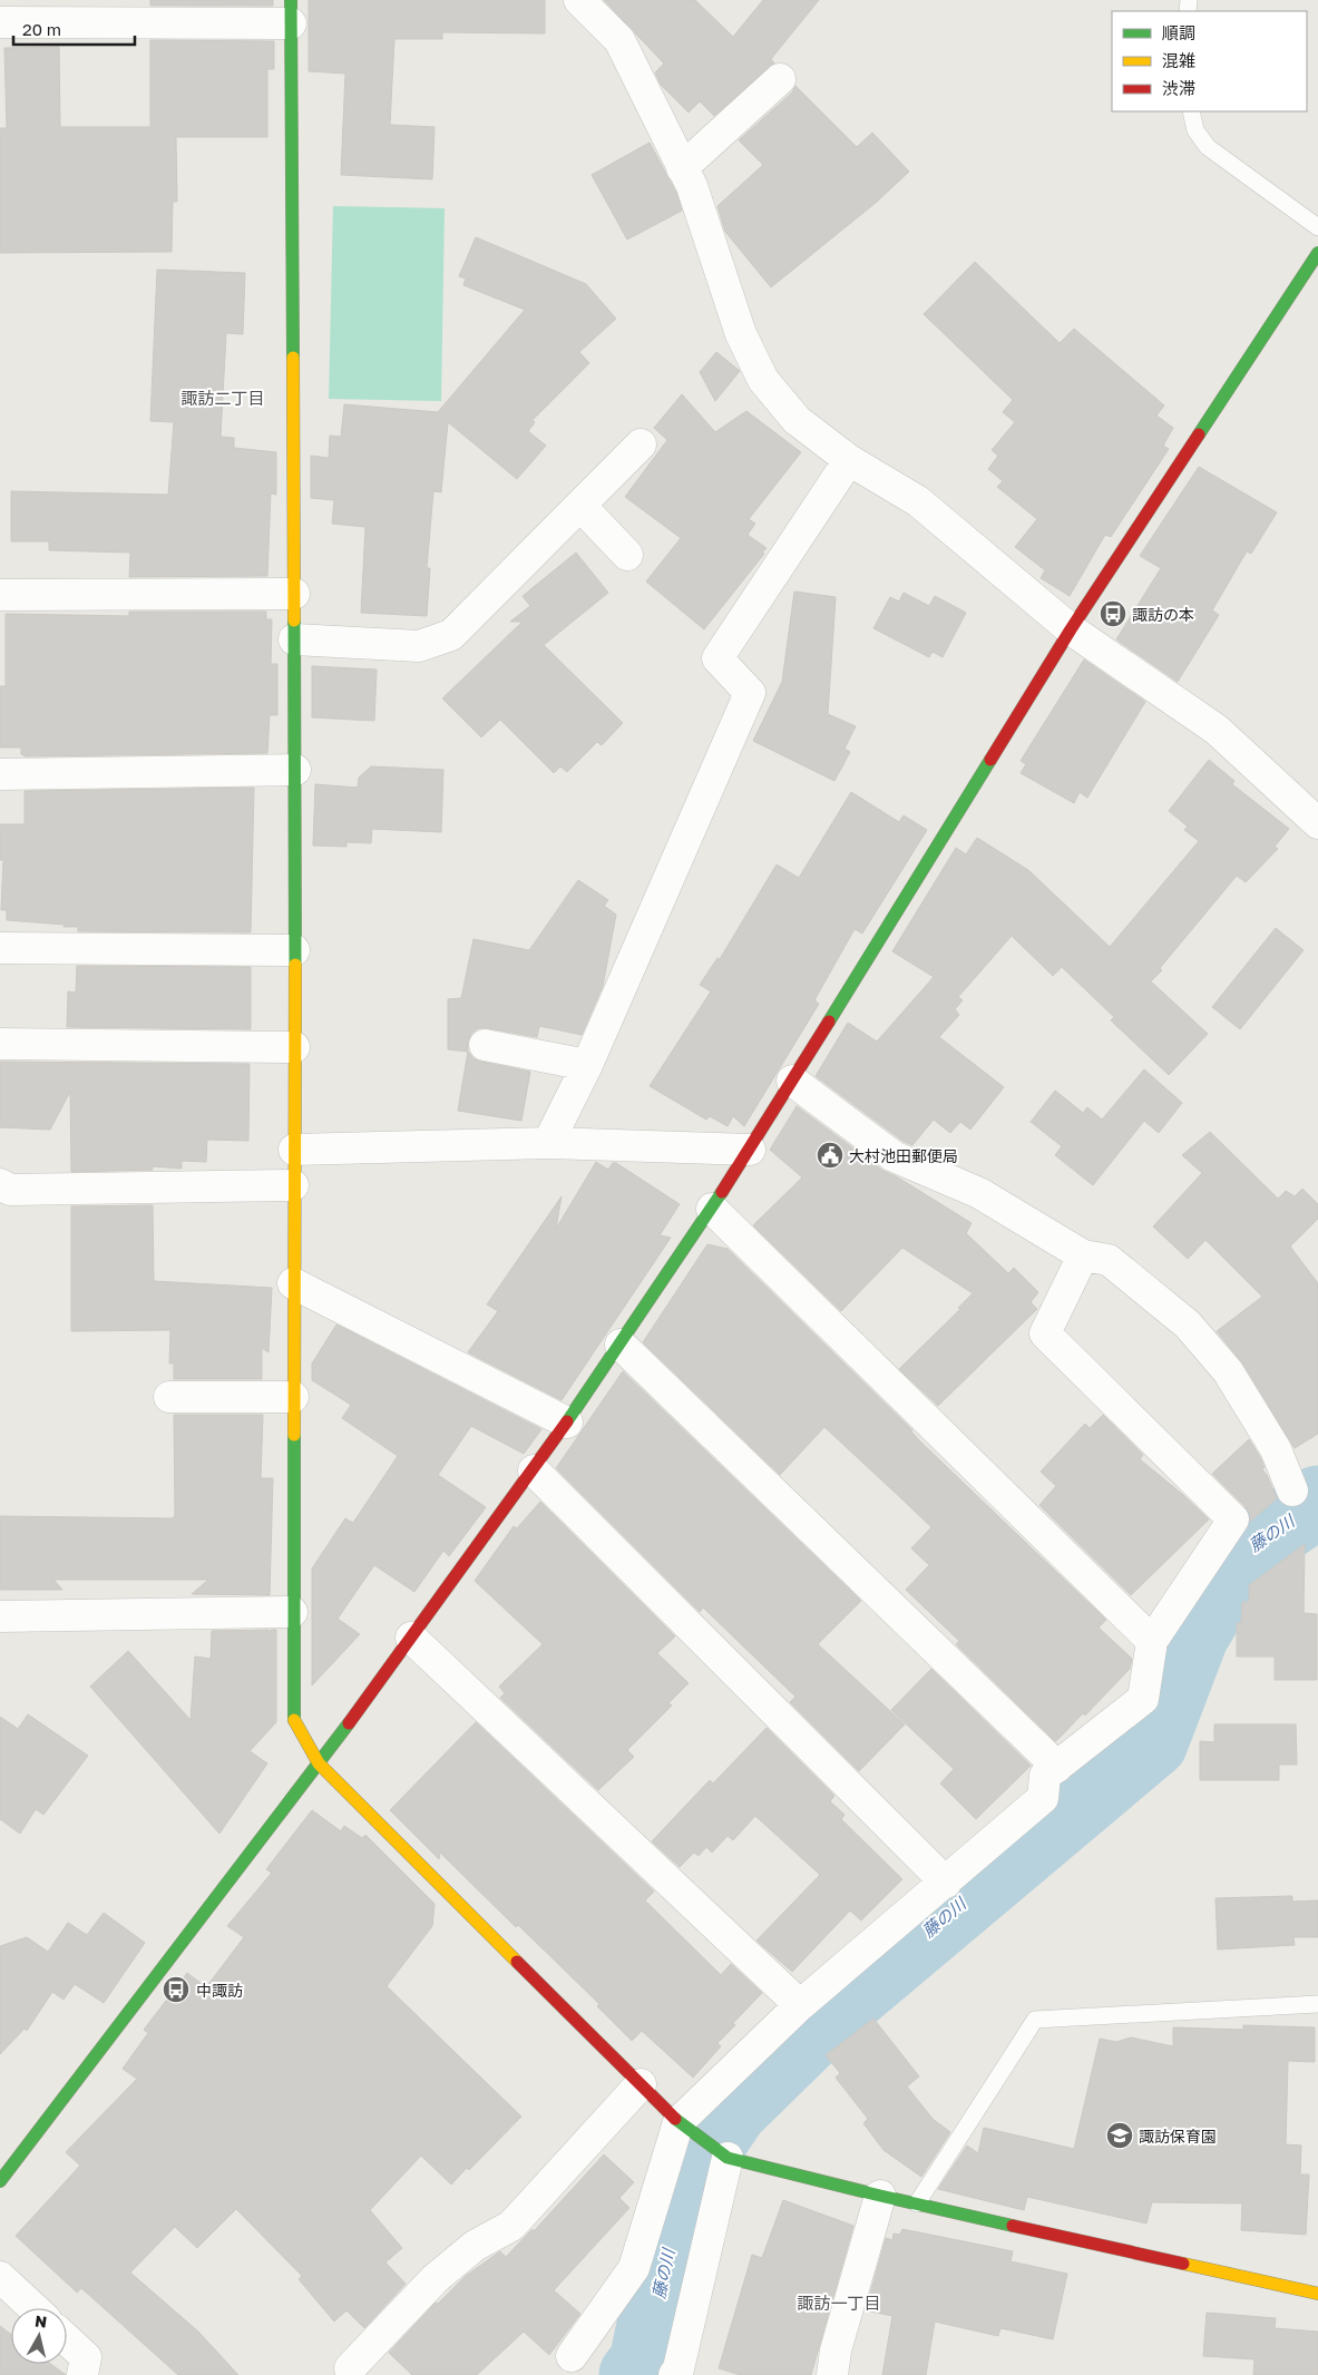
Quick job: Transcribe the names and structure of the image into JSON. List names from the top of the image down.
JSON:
{
  "districts": ["諏訪二丁目", "諏訪一丁目"],
  "water": ["藤の川"],
  "places": {
    "bus stop": ["諏訪の本", "中諏訪"],
    "public building": ["大村池田郵便局"],
    "school or university": ["諏訪保育園"]
  },
  "legend": ["順調", "混雑", "渋滞"],
  "scale_bar": "20 m",
  "north": "top"
}
